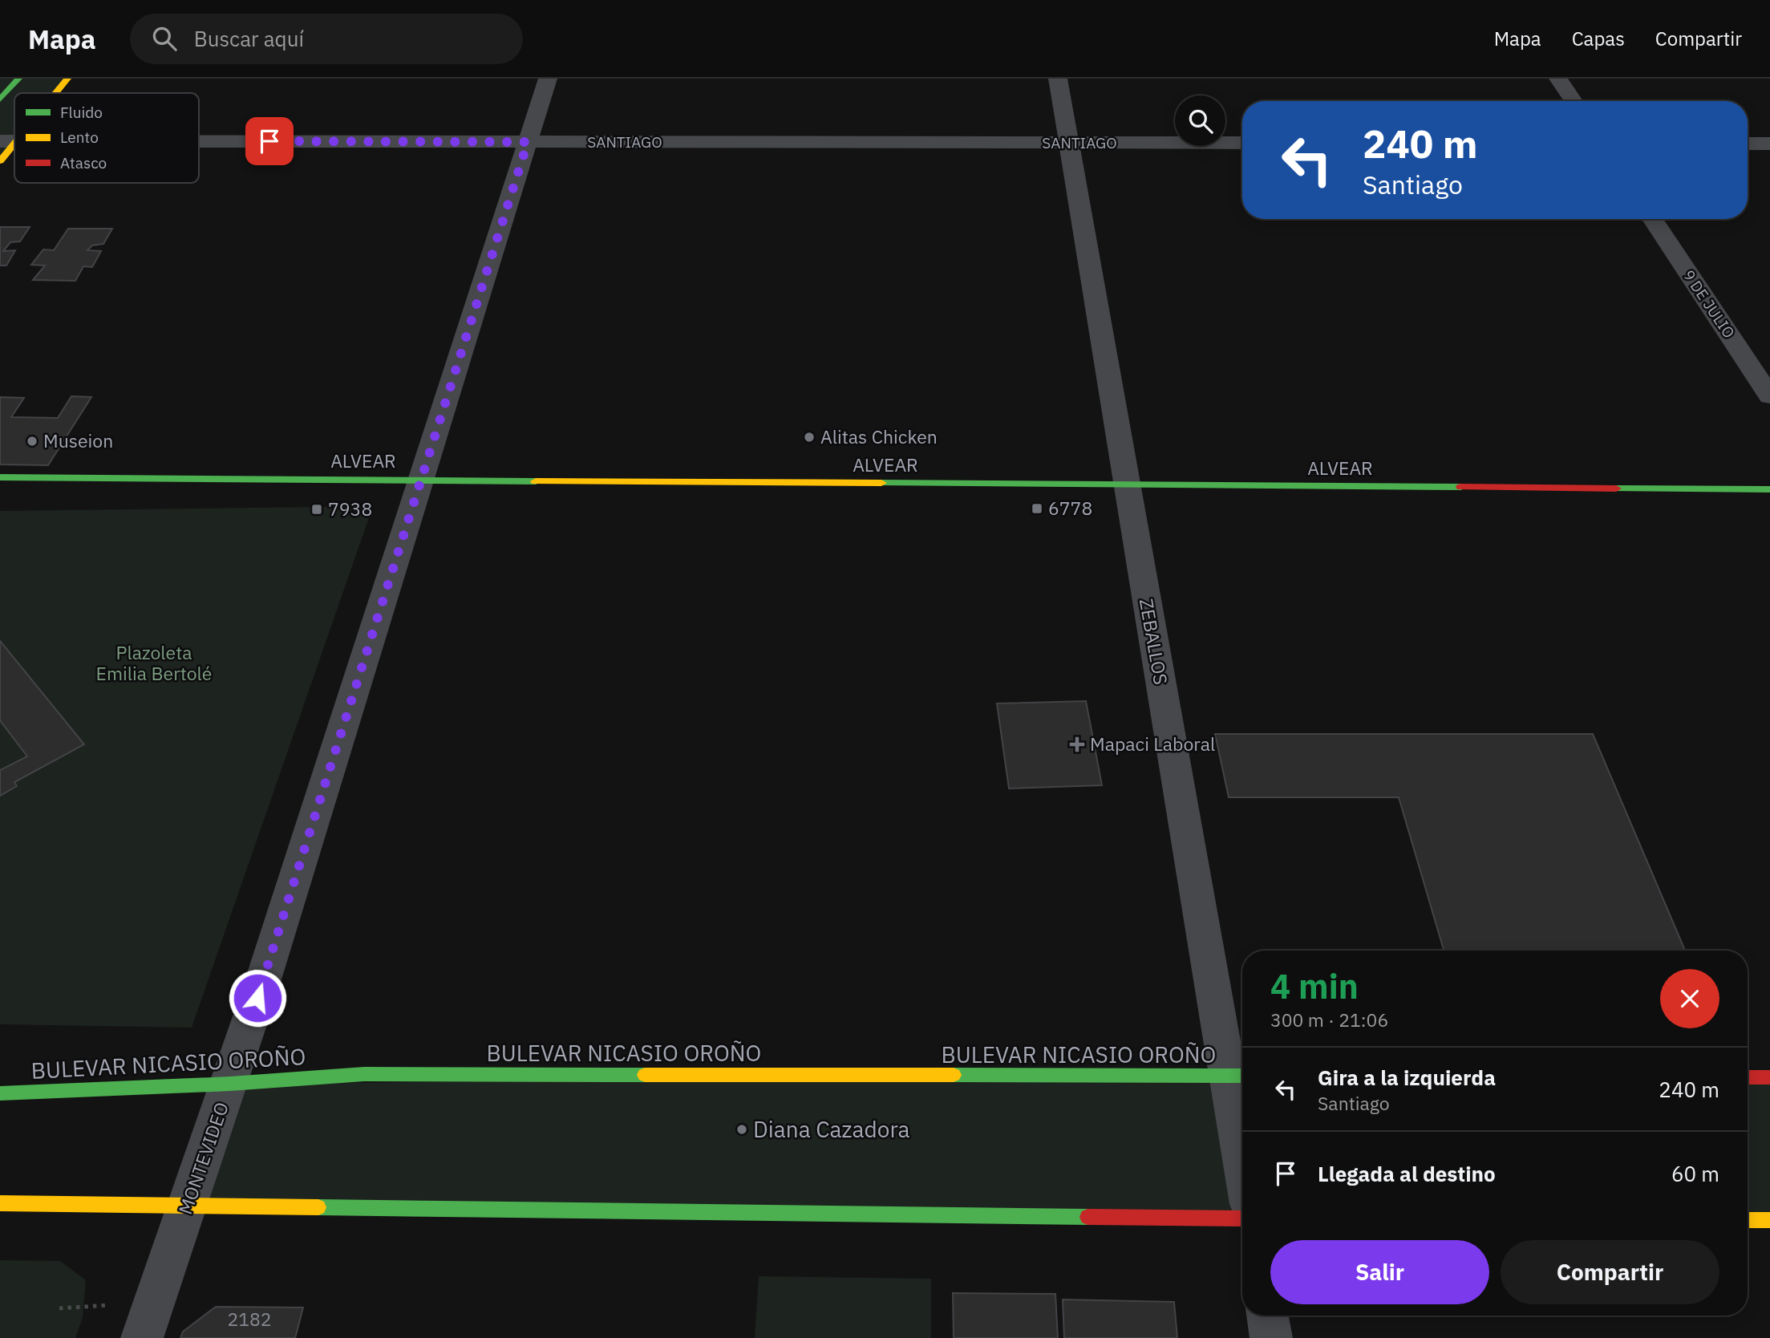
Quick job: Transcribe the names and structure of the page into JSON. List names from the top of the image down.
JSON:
{
  "streets": {
    "main road": ["ALVEAR", "BULEVAR NICASIO OROÑO"],
    "street": [
      "SANTIAGO",
      "9 DE JULIO",
      "ZEBALLOS",
      "MONTEVIDEO"
    ]
  },
  "crossings": [
    ["SANTIAGO", "ZEBALLOS"],
    ["SANTIAGO", "MONTEVIDEO"],
    ["ALVEAR", "ZEBALLOS"],
    ["ALVEAR", "MONTEVIDEO"],
    ["ZEBALLOS", "BULEVAR NICASIO OROÑO"],
    ["BULEVAR NICASIO OROÑO", "MONTEVIDEO"]
  ],
  "parks": ["Plazoleta Emilia Bertolé"],
  "places": {
    "other": ["Alitas Chicken", "Museion", "Diana Cazadora"],
    "transit": ["6778", "7938"],
    "health": ["Mapaci Laboral"]
  },
  "house_numbers": ["2182"],
  "legend": ["Fluido", "Lento", "Atasco"],
  "page": {
    "header": "Mapa",
    "search": "Buscar aquí",
    "nav": ["Mapa", "Capas", "Compartir"],
    "turn": ["240 m", "Santiago"],
    "heading": ["4 min", "300 m · 21:06"],
    "list": [
      {
        "name": "Gira a la izquierda",
        "note": "Santiago",
        "value": "240 m"
      },
      {
        "name": "Llegada al destino",
        "value": "60 m"
      }
    ],
    "buttons": ["Salir", "Compartir"]
  }
}
